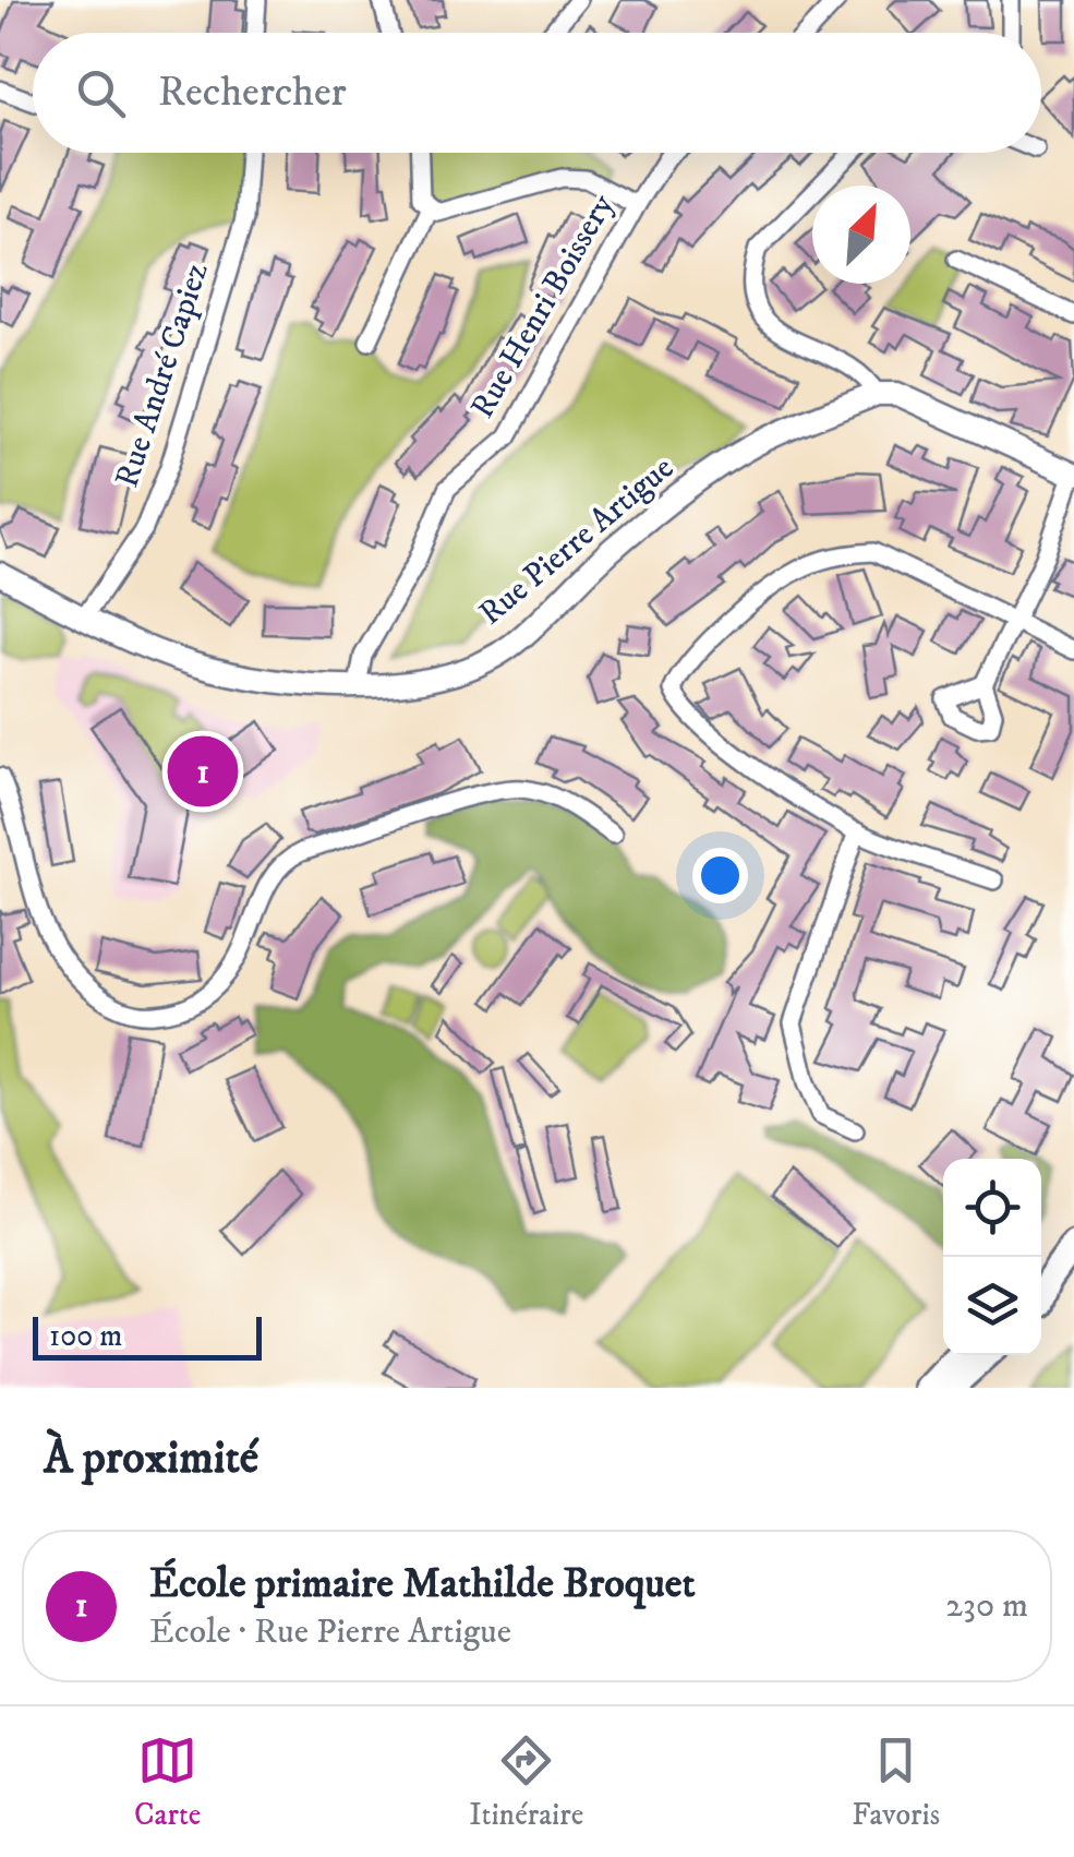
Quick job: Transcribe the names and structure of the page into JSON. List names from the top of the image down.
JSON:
{
  "streets": {
    "main road": ["Rue Pierre Artigue"],
    "street": ["Rue Henri Boissery", "Rue André Capiez"]
  },
  "crossings": [
    ["Rue Henri Boissery", "Rue Pierre Artigue"],
    ["Rue André Capiez", "Rue Pierre Artigue"]
  ],
  "scale_bar": "100 m",
  "north": "top right",
  "page": {
    "search": "Rechercher",
    "pins": "1",
    "scale": "100 m",
    "heading": "À proximité",
    "list": [
      {
        "mark": "1",
        "name": "École primaire Mathilde Broquet",
        "note": "École · Rue Pierre Artigue",
        "value": "230 m"
      }
    ],
    "nav": ["Carte", "Itinéraire", "Favoris"]
  }
}
